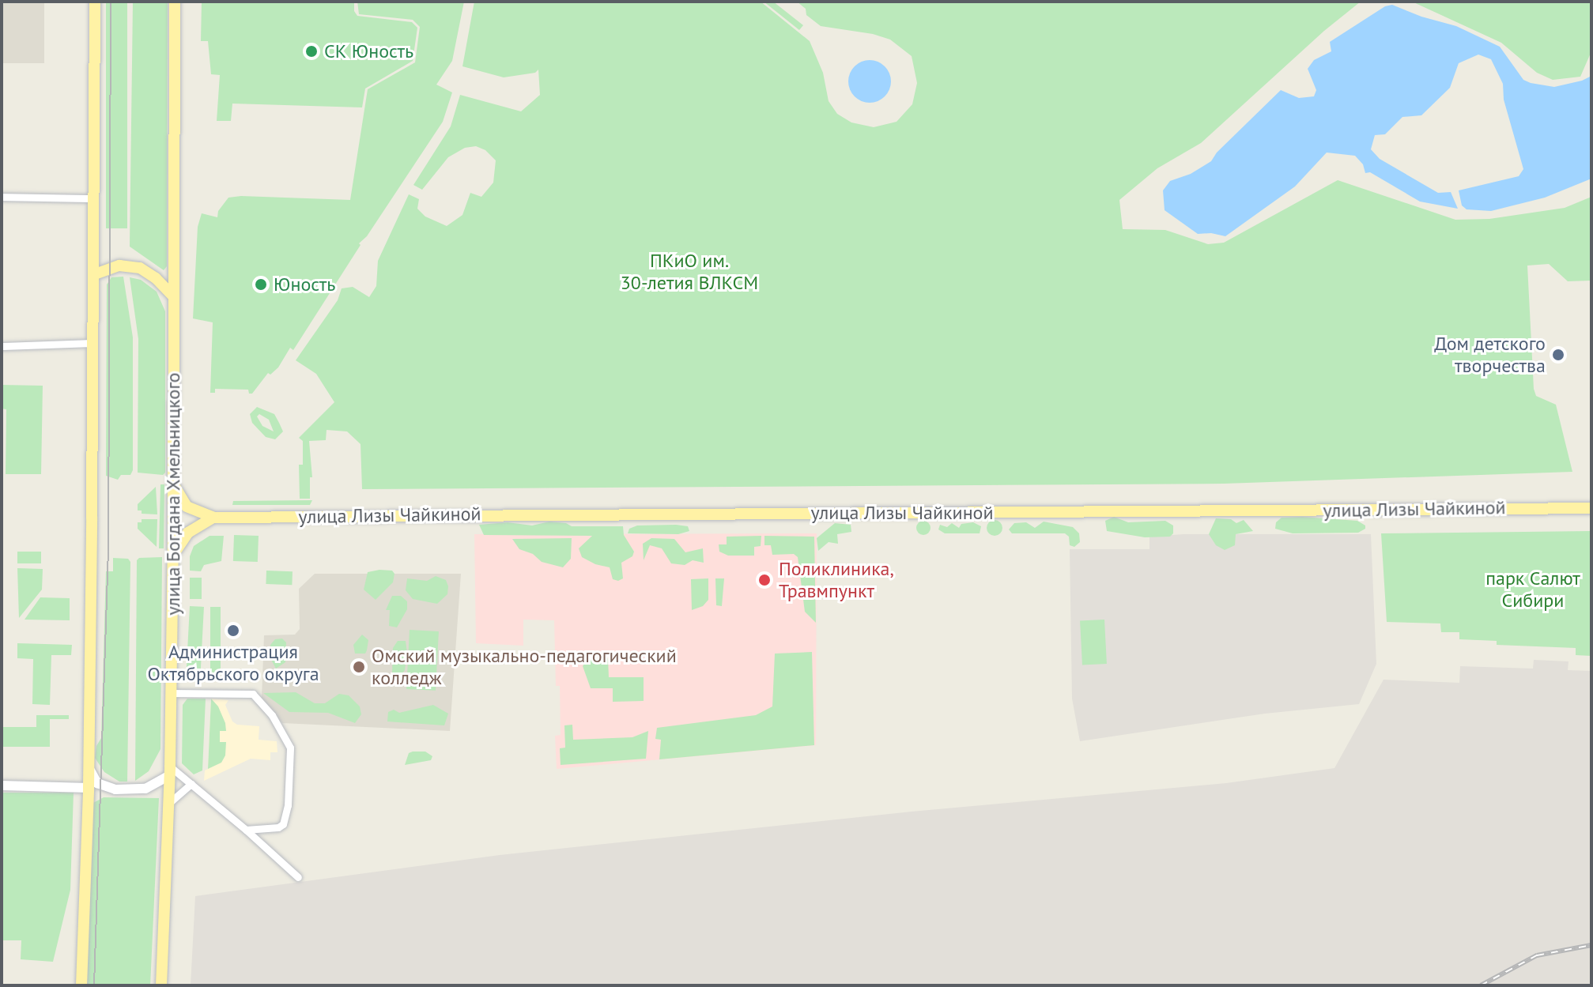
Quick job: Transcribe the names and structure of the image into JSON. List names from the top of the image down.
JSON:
{
  "streets": {
    "main road": ["улица Богдана Хмельницкого", "улица Лизы Чайкиной"]
  },
  "parks": ["ПКиО им. 30-летия ВЛКСМ", "парк Салют Сибири"],
  "places": [
    "СК Юность",
    "Юность",
    "Дом детского творчества",
    "Поликлиника, Травмпункт",
    "Администрация Октябрьского округа",
    "Омский музыкально-педагогический колледж"
  ]
}
